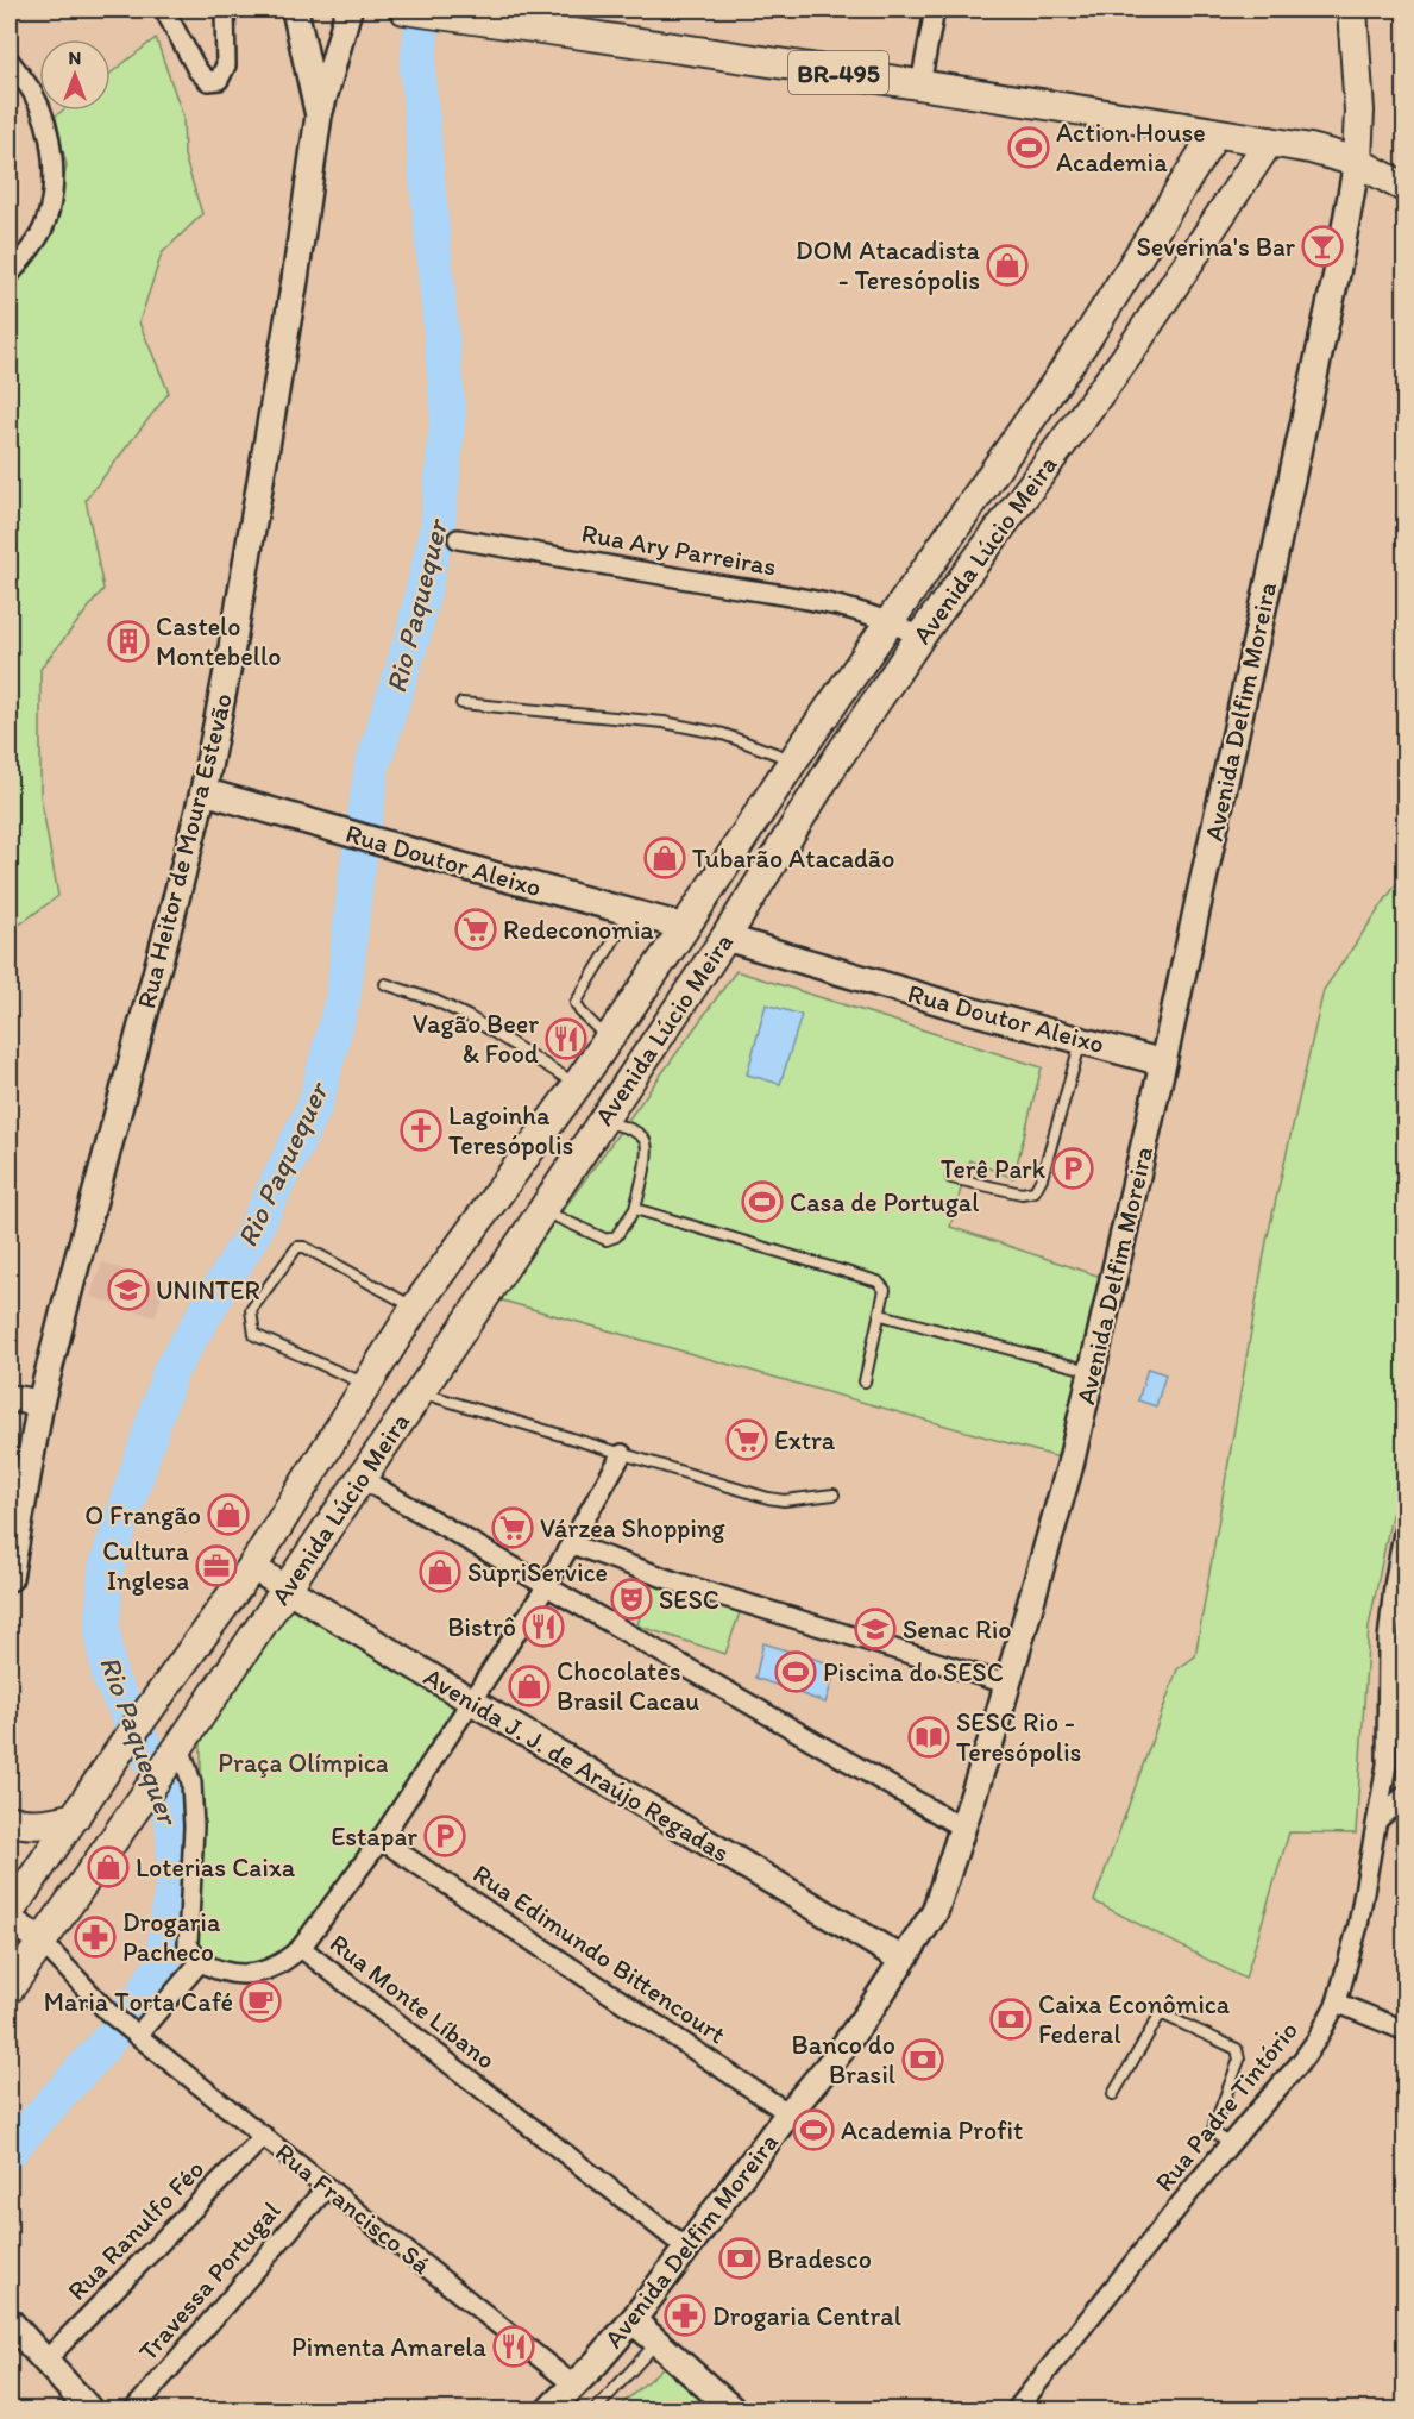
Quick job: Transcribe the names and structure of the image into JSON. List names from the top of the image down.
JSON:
{
  "streets": {
    "main road": [
      "BR-495",
      "Avenida Lúcio Meira",
      "Avenida Delfim Moreira",
      "Rua Heitor de Moura Estevão",
      "Rua Doutor Aleixo",
      "Avenida J. J. de Araújo Regadas"
    ],
    "street": [
      "Rua Ary Parreiras",
      "Rua Edimundo Bittencourt",
      "Rua Monte Líbano",
      "Rua Padre Tintório",
      "Rua Francisco Sá",
      "Rua Ranulfo Féo",
      "Travessa Portugal"
    ]
  },
  "crossings": [
    ["BR-495", "Avenida Lúcio Meira"],
    ["BR-495", "Avenida Delfim Moreira"],
    ["Rua Ary Parreiras", "Avenida Lúcio Meira"],
    ["Avenida Lúcio Meira", "Rua Doutor Aleixo"],
    ["Avenida Lúcio Meira", "Avenida J. J. de Araújo Regadas"],
    ["Avenida Lúcio Meira", "Rua Francisco Sá"],
    ["Avenida Delfim Moreira", "Rua Doutor Aleixo"],
    ["Avenida Delfim Moreira", "Avenida J. J. de Araújo Regadas"],
    ["Avenida Delfim Moreira", "Rua Edimundo Bittencourt"],
    ["Avenida Delfim Moreira", "Rua Monte Líbano"],
    ["Avenida Delfim Moreira", "Rua Francisco Sá"],
    ["Rua Heitor de Moura Estevão", "Rua Doutor Aleixo"],
    ["Rua Francisco Sá", "Rua Ranulfo Féo"],
    ["Rua Francisco Sá", "Travessa Portugal"]
  ],
  "water": ["Rio Paquequer"],
  "parks": ["Praça Olímpica"],
  "places": {
    "sports": [
      "Action House Academia",
      "Casa de Portugal",
      "Piscina do SESC",
      "Academia Profit"
    ],
    "bar": ["Severina's Bar"],
    "shop": [
      "DOM Atacadista - Teresópolis",
      "Tubarão Atacadão",
      "O Frangão",
      "SupriService",
      "Chocolates Brasil Cacau",
      "Loterias Caixa"
    ],
    "building": ["Castelo Montebello"],
    "supermarket": ["Redeconomia", "Extra", "Várzea Shopping"],
    "restaurant": ["Vagão Beer & Food", "Bistrô", "Pimenta Amarela"],
    "church": ["Lagoinha Teresópolis"],
    "parking": ["Terê Park", "Estapar"],
    "school or university": ["UNINTER", "Senac Rio"],
    "office": ["Cultura Inglesa"],
    "theatre": ["SESC"],
    "library": ["SESC Rio - Teresópolis"],
    "pharmacy": ["Drogaria Pacheco", "Drogaria Central"],
    "cafe": ["Maria Torta Café"],
    "bank": ["Caixa Econômica Federal", "Banco do Brasil", "Bradesco"]
  },
  "north": "top"
}
